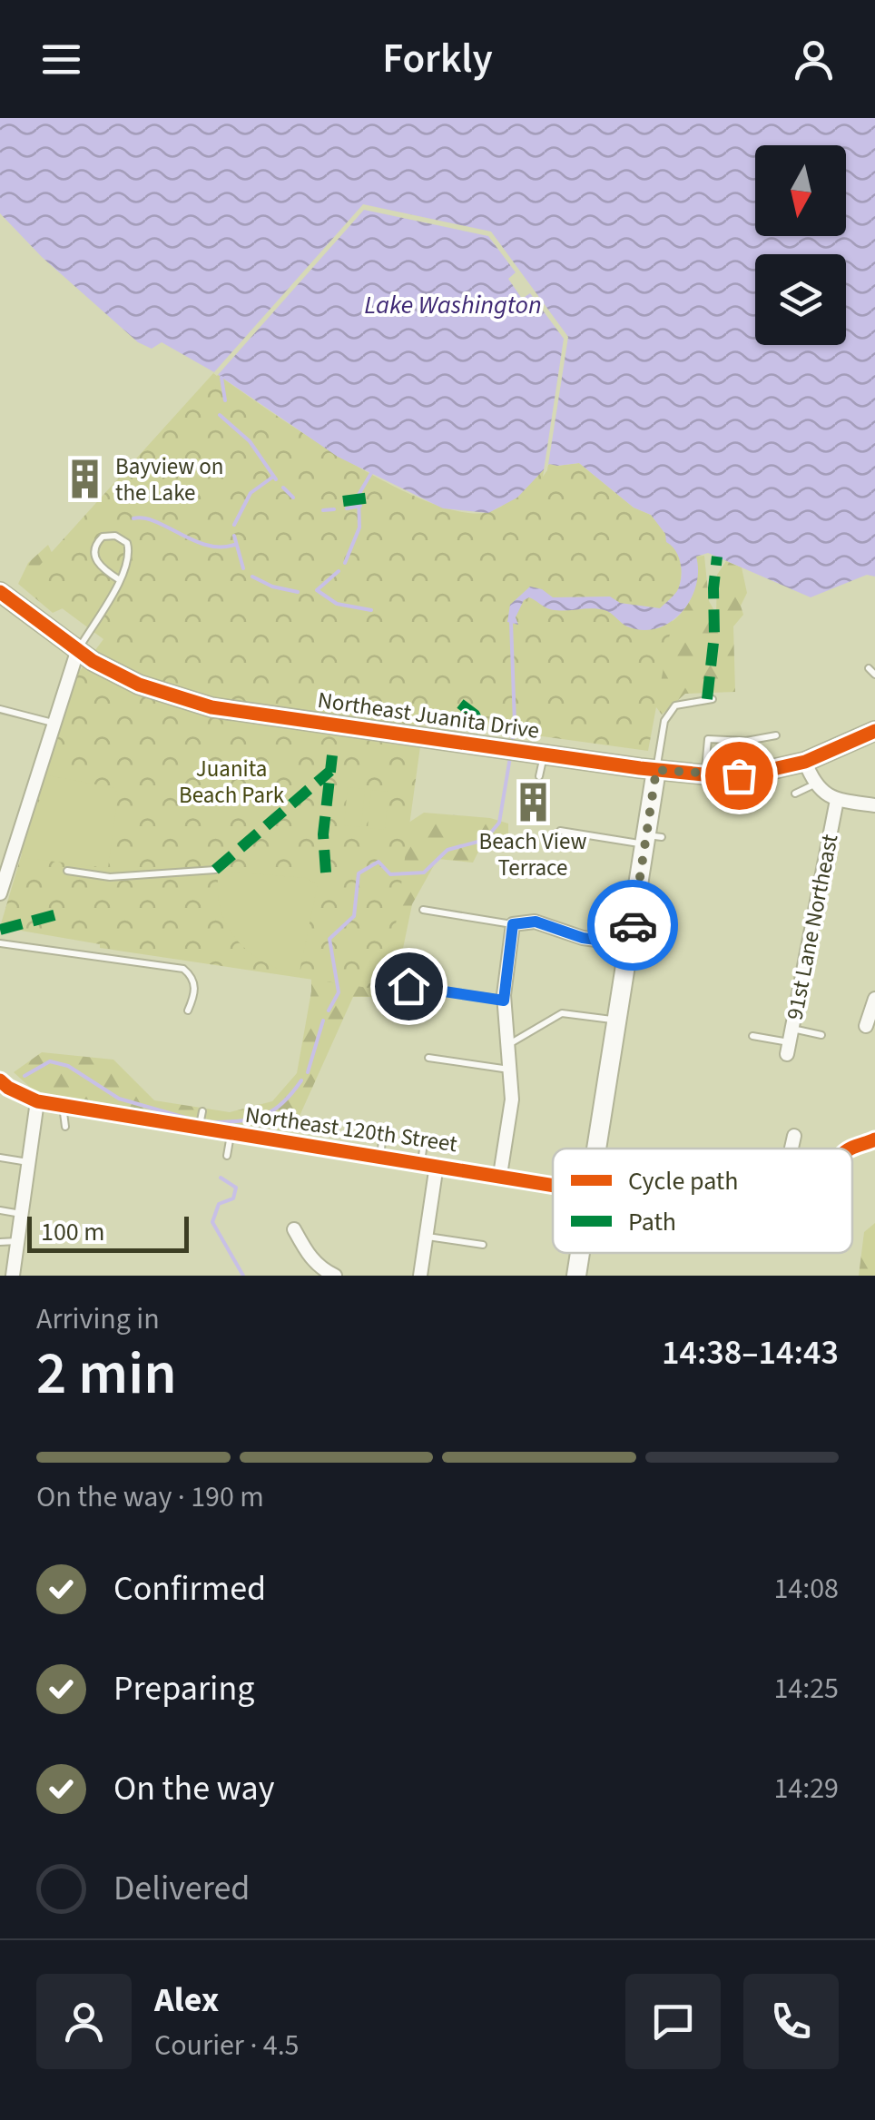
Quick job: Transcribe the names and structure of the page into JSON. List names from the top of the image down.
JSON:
{
  "streets": {
    "main road": ["Northeast Juanita Drive"],
    "street": ["91st Lane Northeast", "Northeast 120th Street"]
  },
  "water": ["Lake Washington"],
  "parks": ["Juanita Beach Park"],
  "places": {
    "building": ["Bayview on the Lake", "Beach View Terrace"]
  },
  "legend": ["Cycle path", "Path"],
  "scale_bar": "100 m",
  "north": "bottom",
  "page": {
    "header": "Forkly",
    "scale": "100 m",
    "heading": ["2 min", "Arriving in", "14:38–14:43"],
    "panel": ["Alex", "Courier · 4.5"],
    "bar": "On the way · 190 m",
    "list": [
      ["Confirmed", "14:08"],
      ["Preparing", "14:25"],
      ["On the way", "14:29"],
      "Delivered"
    ]
  }
}
